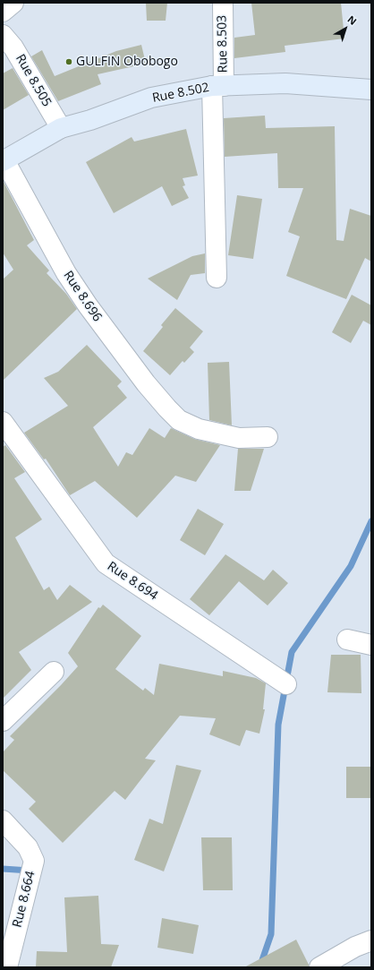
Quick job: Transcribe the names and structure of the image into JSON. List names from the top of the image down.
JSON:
{
  "streets": {
    "main road": ["Rue 8.502"],
    "street": [
      "Rue 8.503",
      "Rue 8.505",
      "Rue 8.696",
      "Rue 8.694",
      "Rue 8.664"
    ]
  },
  "crossings": [
    ["Rue 8.503", "Rue 8.502"],
    ["Rue 8.505", "Rue 8.502"],
    ["Rue 8.502", "Rue 8.696"]
  ],
  "places": ["GULFIN Obobogo"],
  "north": "top right"
}
